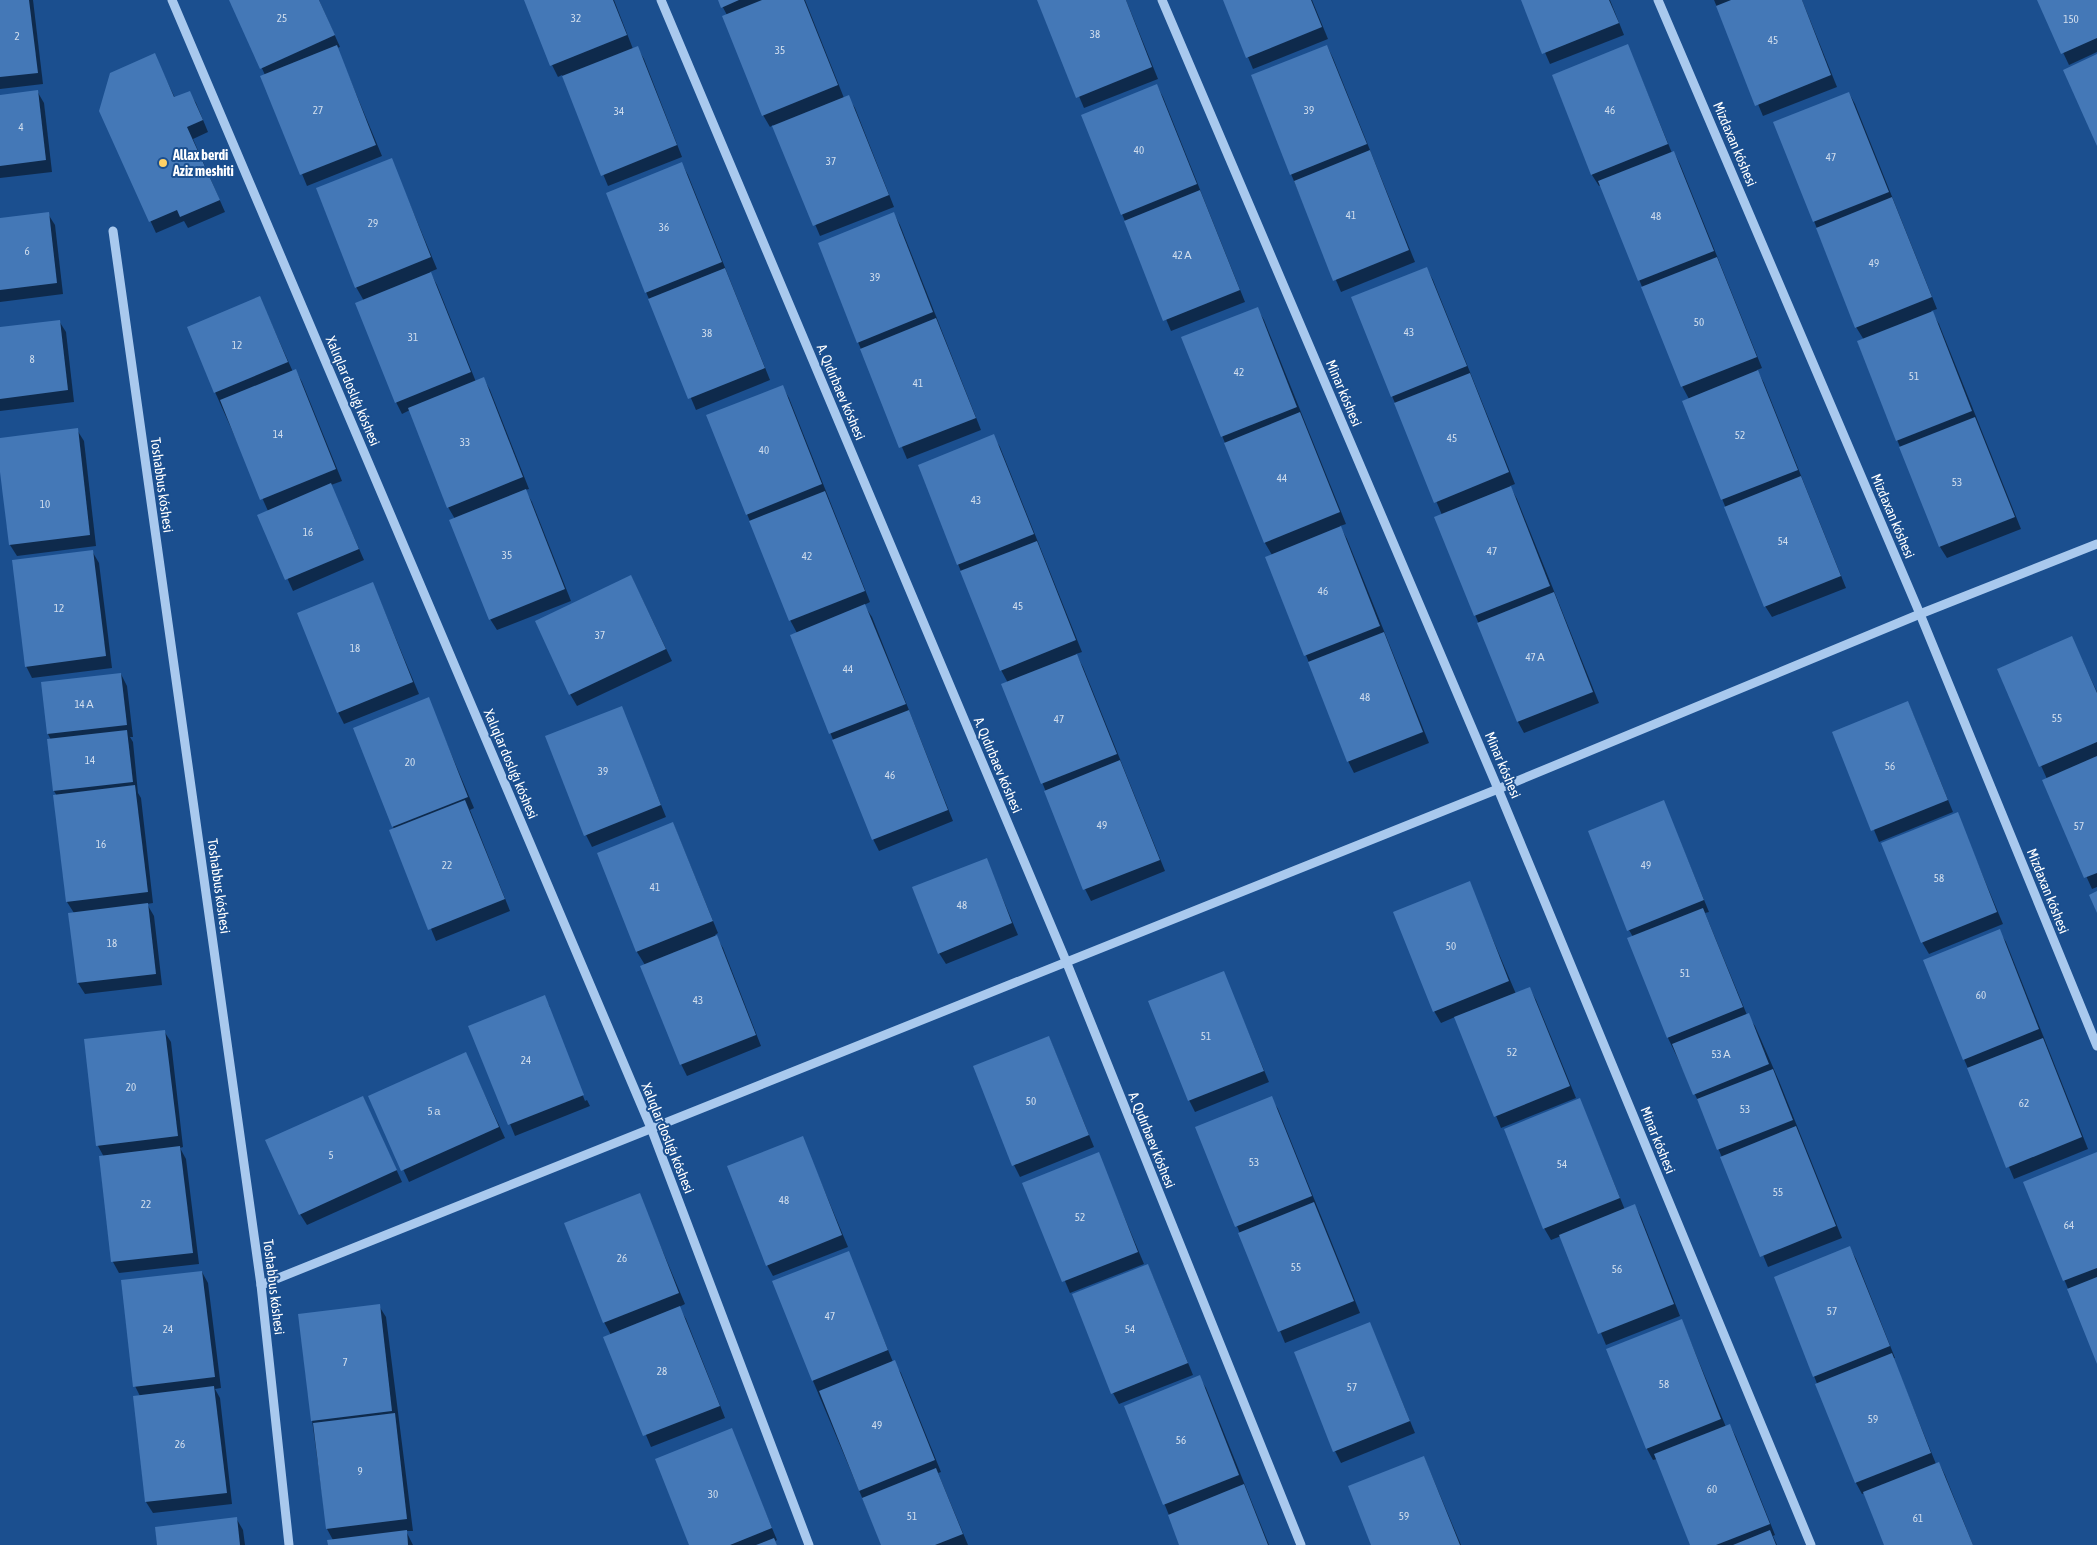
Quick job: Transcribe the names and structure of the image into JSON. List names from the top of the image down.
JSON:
{
  "streets": {
    "street": [
      "Mizdaxan kóshesi",
      "Xalıqlar doslıǵı kóshesi",
      "A. Qıdırbaev kóshesi",
      "Minar kóshesi",
      "Toshabbus kóshesi"
    ]
  },
  "places": ["Allax berdi Aziz meshiti"],
  "house_numbers": [
    "25",
    "32",
    "150",
    "38",
    "2",
    "45",
    "35",
    "27",
    "39",
    "46",
    "34",
    "4",
    "40",
    "47",
    "37",
    "41",
    "48",
    "29",
    "36",
    "6",
    "42 А",
    "49",
    "39",
    "50",
    "43",
    "38",
    "31",
    "12",
    "8",
    "42",
    "51",
    "41",
    "14",
    "52",
    "45",
    "33",
    "40",
    "44",
    "53",
    "43",
    "10",
    "16",
    "54",
    "47",
    "35",
    "42",
    "46",
    "45",
    "12",
    "37",
    "18",
    "47 А",
    "44",
    "48",
    "14 А",
    "55",
    "47",
    "14",
    "20",
    "56",
    "39",
    "46",
    "49",
    "57",
    "16",
    "22",
    "49",
    "58",
    "41",
    "48",
    "18",
    "50",
    "51",
    "60",
    "43",
    "51",
    "52",
    "53 А",
    "24",
    "20",
    "50",
    "62",
    "53",
    "5 а",
    "5",
    "53",
    "54",
    "55",
    "48",
    "22",
    "52",
    "64",
    "26",
    "55",
    "56",
    "57",
    "47",
    "24",
    "54",
    "7",
    "28",
    "58",
    "57",
    "59",
    "49",
    "56",
    "26",
    "9",
    "60",
    "30",
    "51",
    "59",
    "61"
  ]
}
